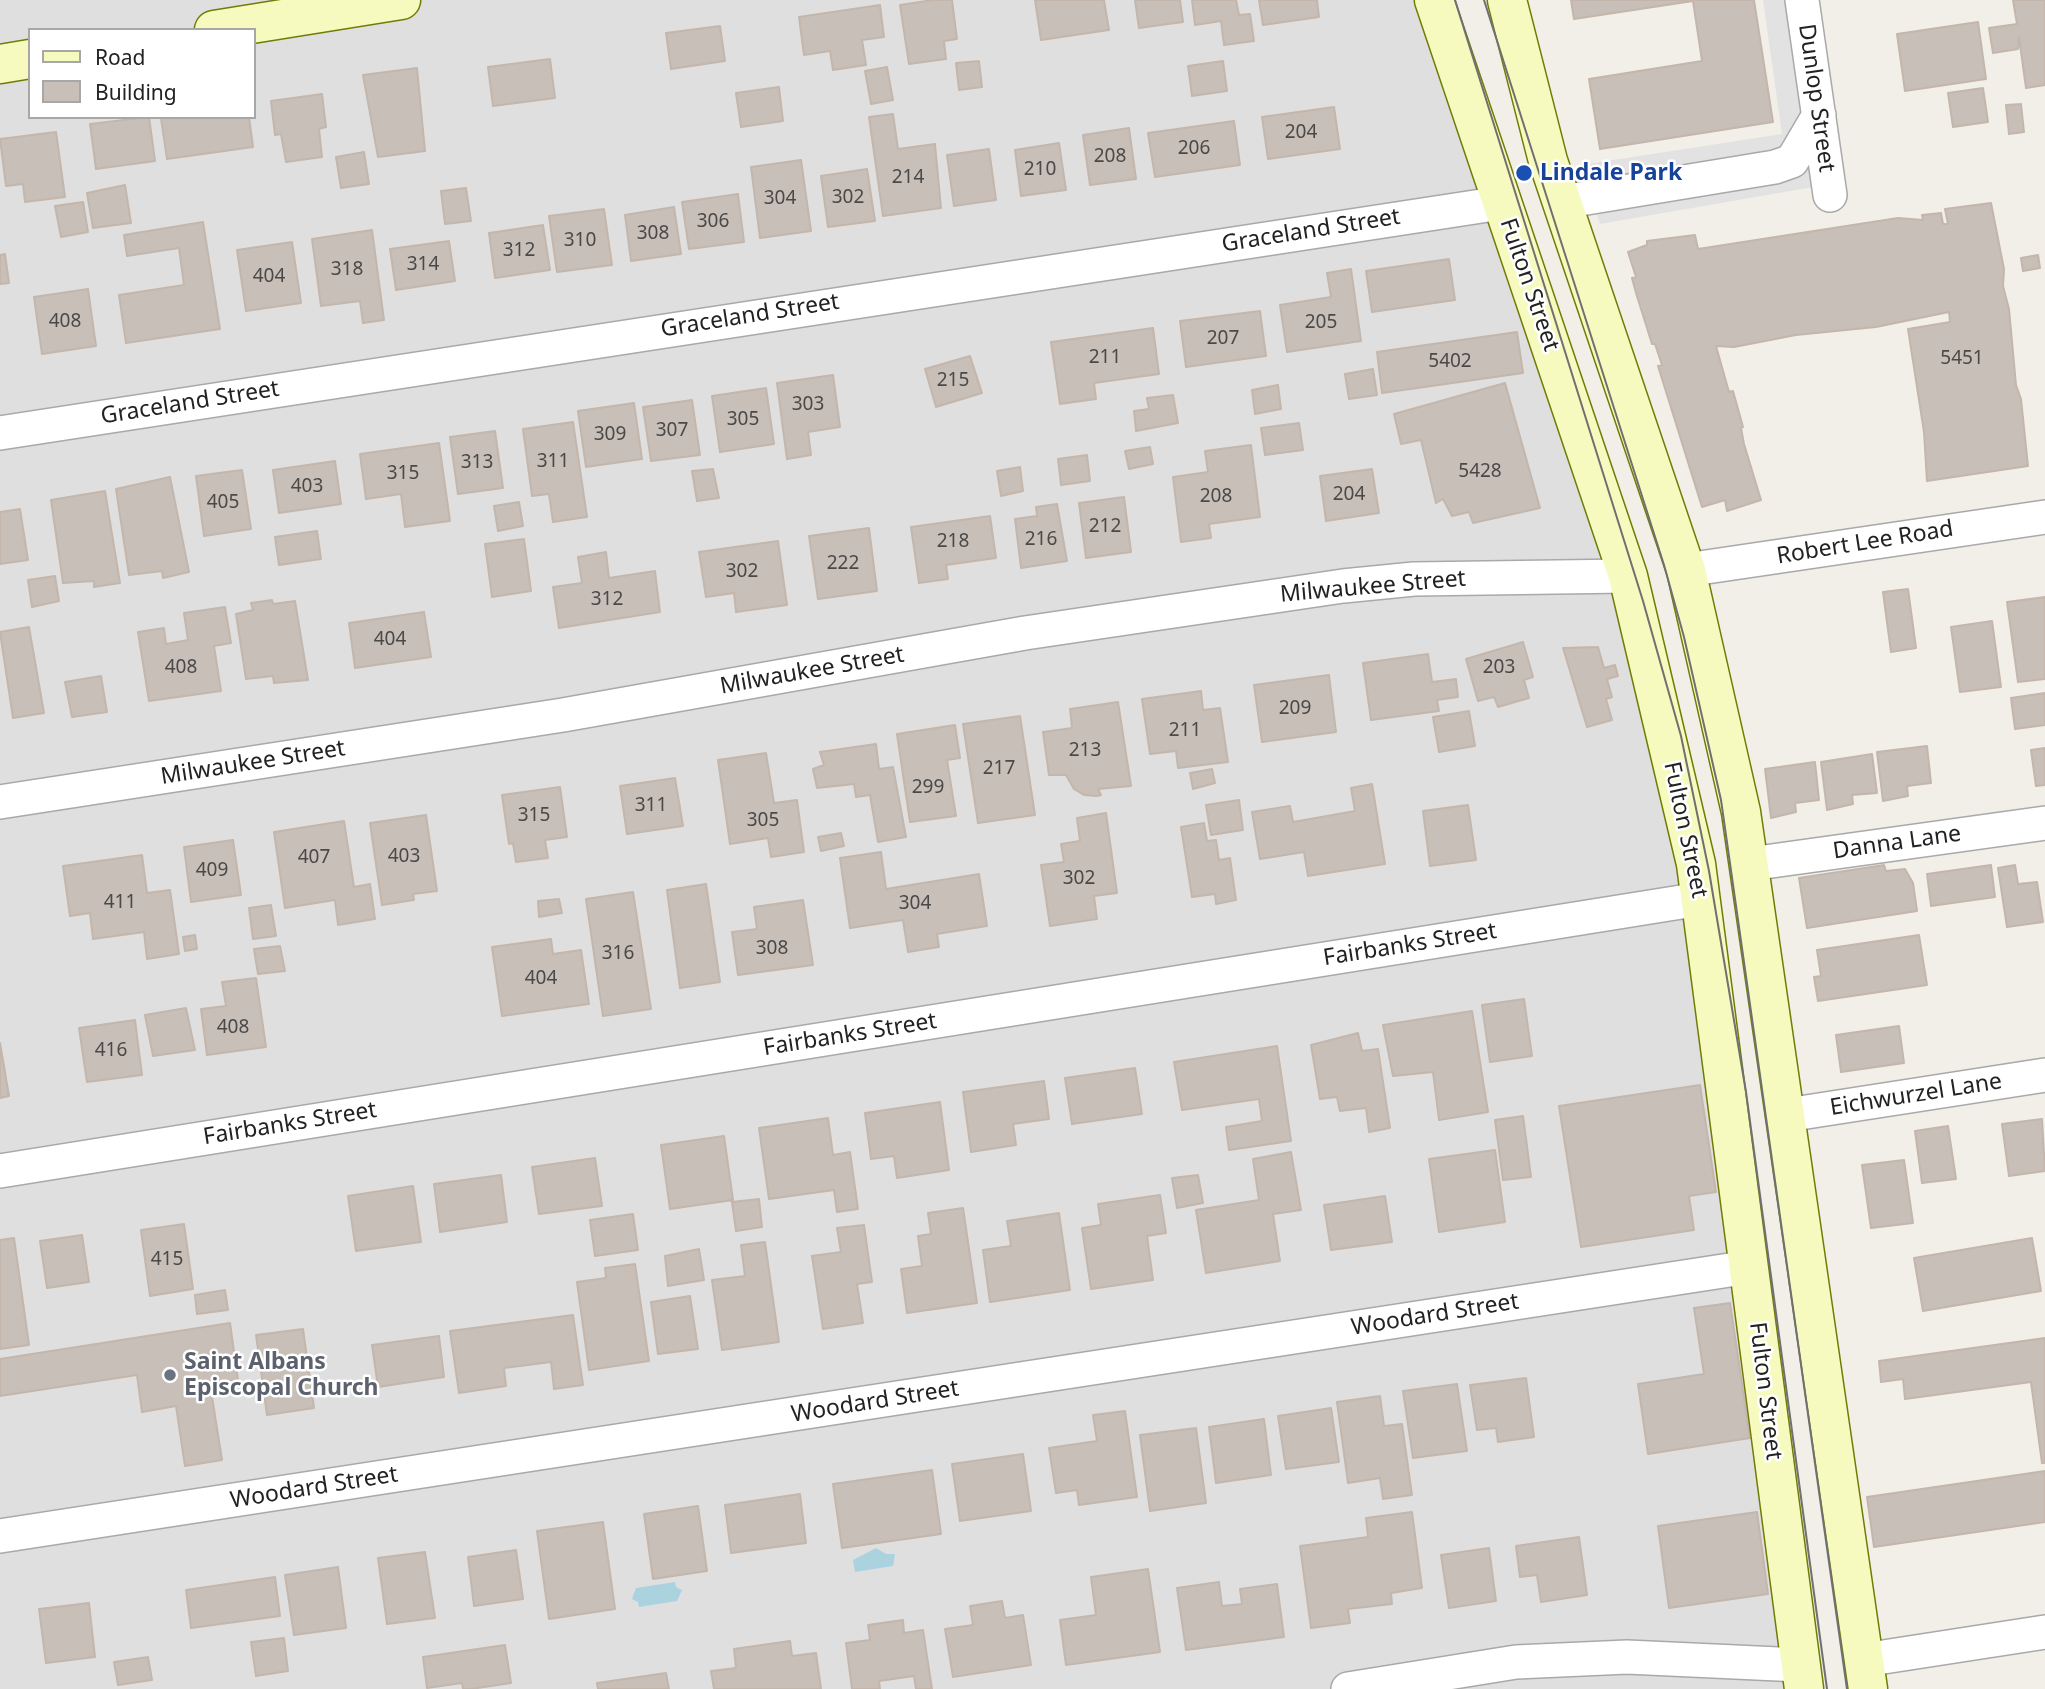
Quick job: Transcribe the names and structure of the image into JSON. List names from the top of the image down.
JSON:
{
  "streets": {
    "main road": ["Fulton Street"],
    "street": [
      "Dunlop Street",
      "Graceland Street",
      "Robert Lee Road",
      "Milwaukee Street",
      "Danna Lane",
      "Fairbanks Street",
      "Eichwurzel Lane",
      "Woodard Street"
    ]
  },
  "crossings": [
    ["Graceland Street", "Fulton Street"],
    ["Fulton Street", "Milwaukee Street"],
    ["Fulton Street", "Fairbanks Street"],
    ["Fulton Street", "Woodard Street"]
  ],
  "places": ["Lindale Park", "Saint Albans Episcopal Church"],
  "house_numbers": [
    "204",
    "206",
    "208",
    "210",
    "214",
    "302",
    "304",
    "306",
    "308",
    "310",
    "312",
    "314",
    "318",
    "404",
    "408",
    "205",
    "207",
    "211",
    "5451",
    "5402",
    "215",
    "303",
    "305",
    "307",
    "309",
    "311",
    "313",
    "5428",
    "315",
    "403",
    "204",
    "208",
    "405",
    "212",
    "216",
    "218",
    "222",
    "302",
    "312",
    "404",
    "408",
    "203",
    "209",
    "211",
    "213",
    "217",
    "299",
    "311",
    "315",
    "305",
    "403",
    "407",
    "409",
    "302",
    "411",
    "304",
    "308",
    "316",
    "404",
    "408",
    "416",
    "415"
  ],
  "legend": ["Road", "Building"]
}
